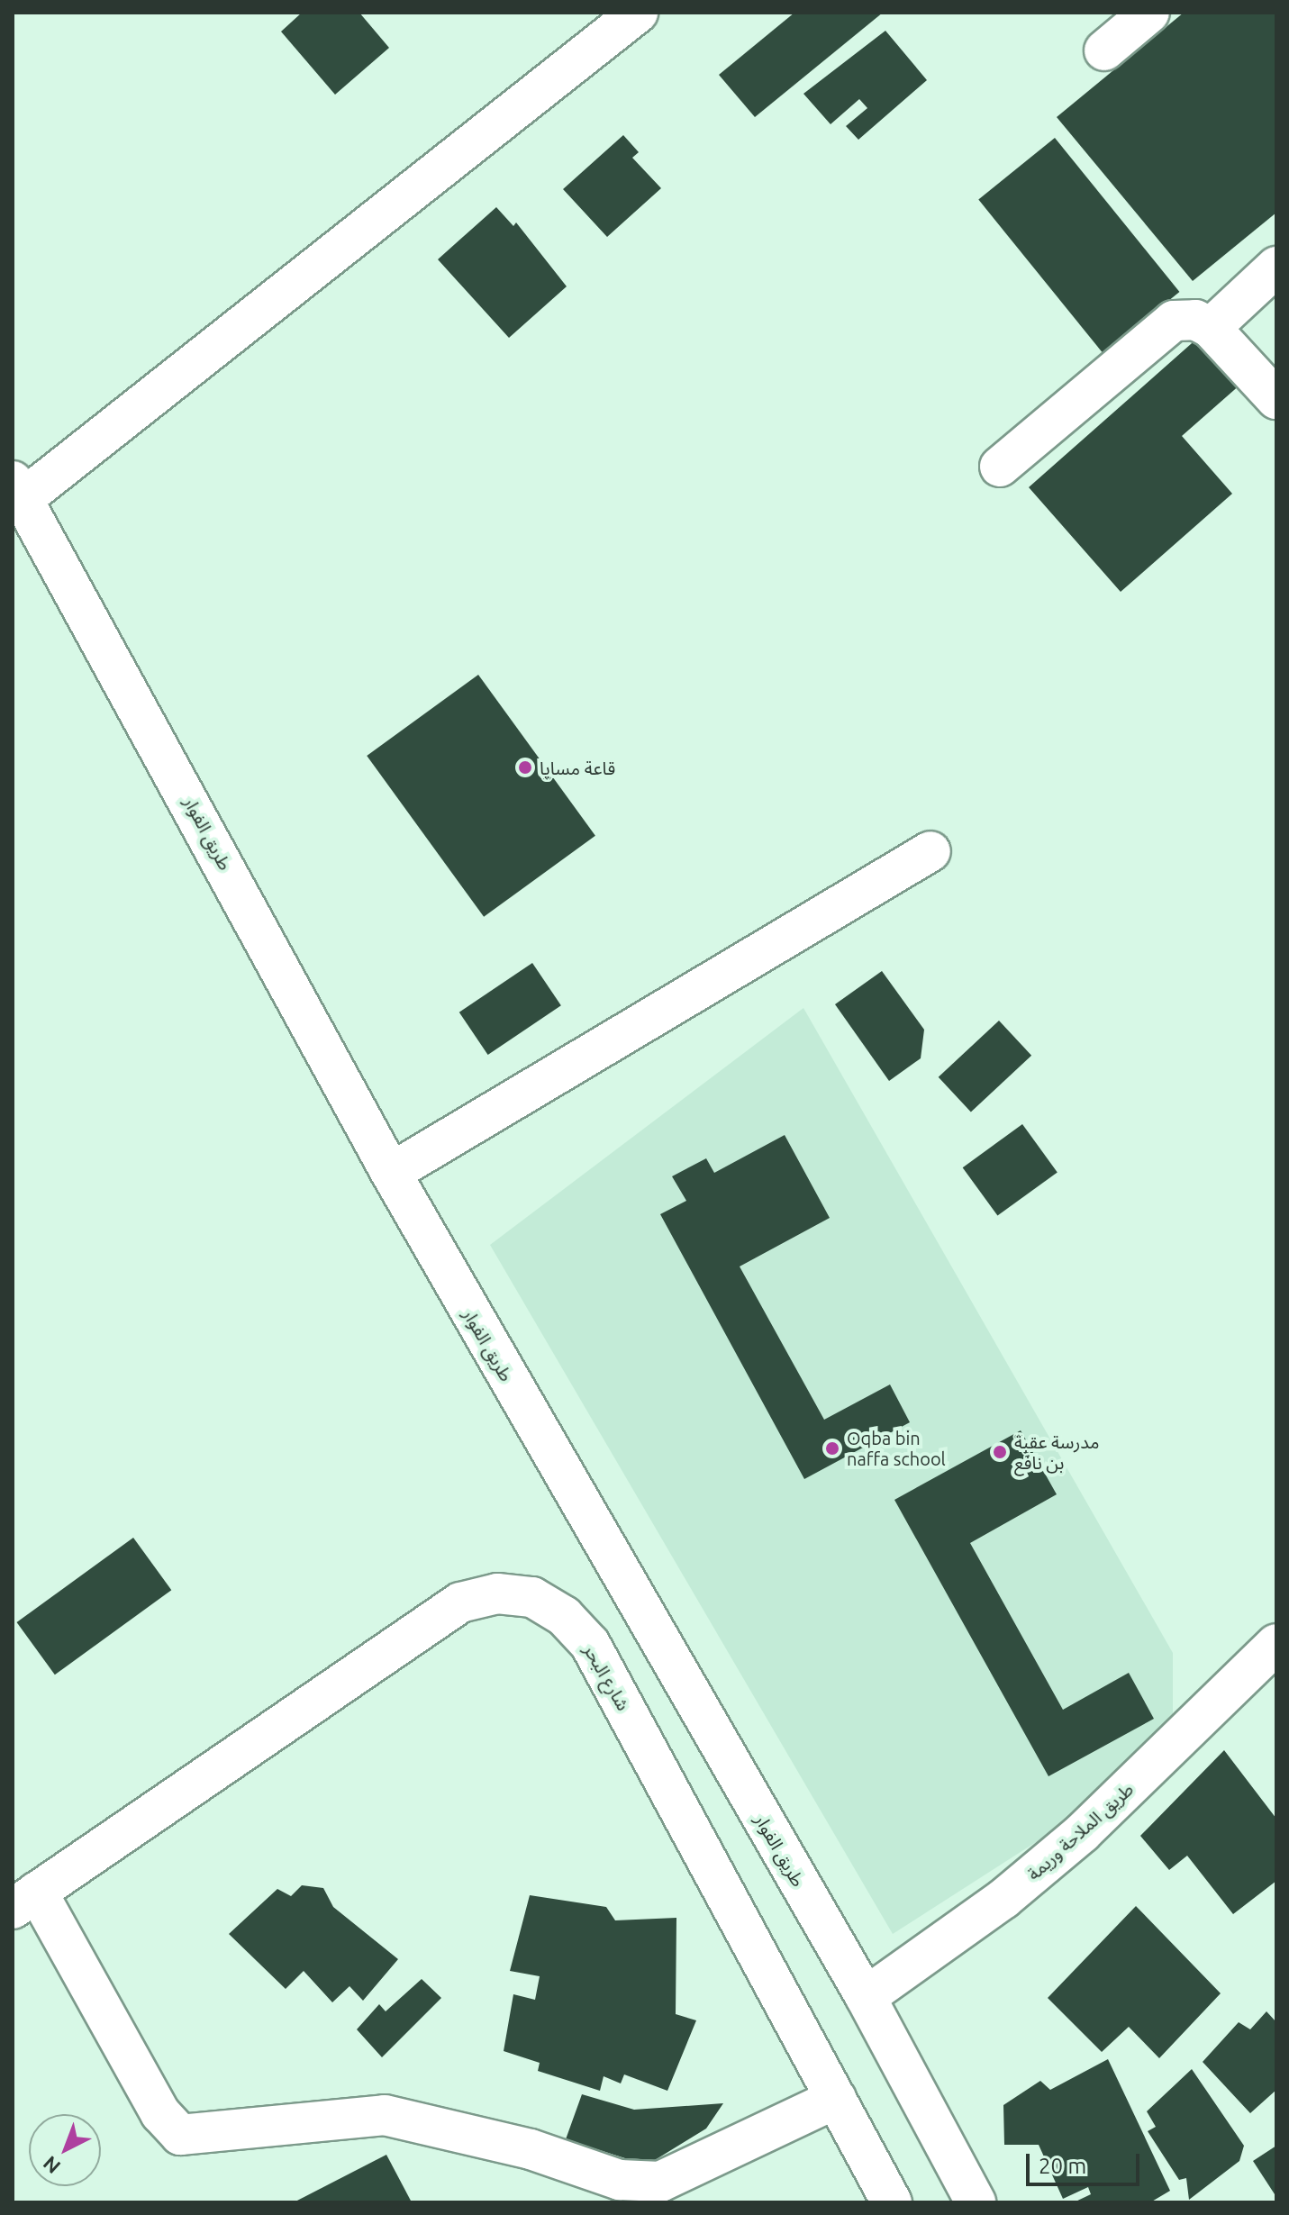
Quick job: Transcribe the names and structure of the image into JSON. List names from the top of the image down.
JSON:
{
  "streets": {
    "street": ["طريق الفوار", "شارع البحر", "طريق الملاحة وريمة"]
  },
  "crossings": [
    ["طريق الفوار", "طريق الملاحة وريمة"]
  ],
  "places": ["قاعة مسايا", "Oqba bin naffa school", "مدرسة عقبة بن نافع"],
  "scale_bar": "20 m",
  "north": "bottom left"
}
